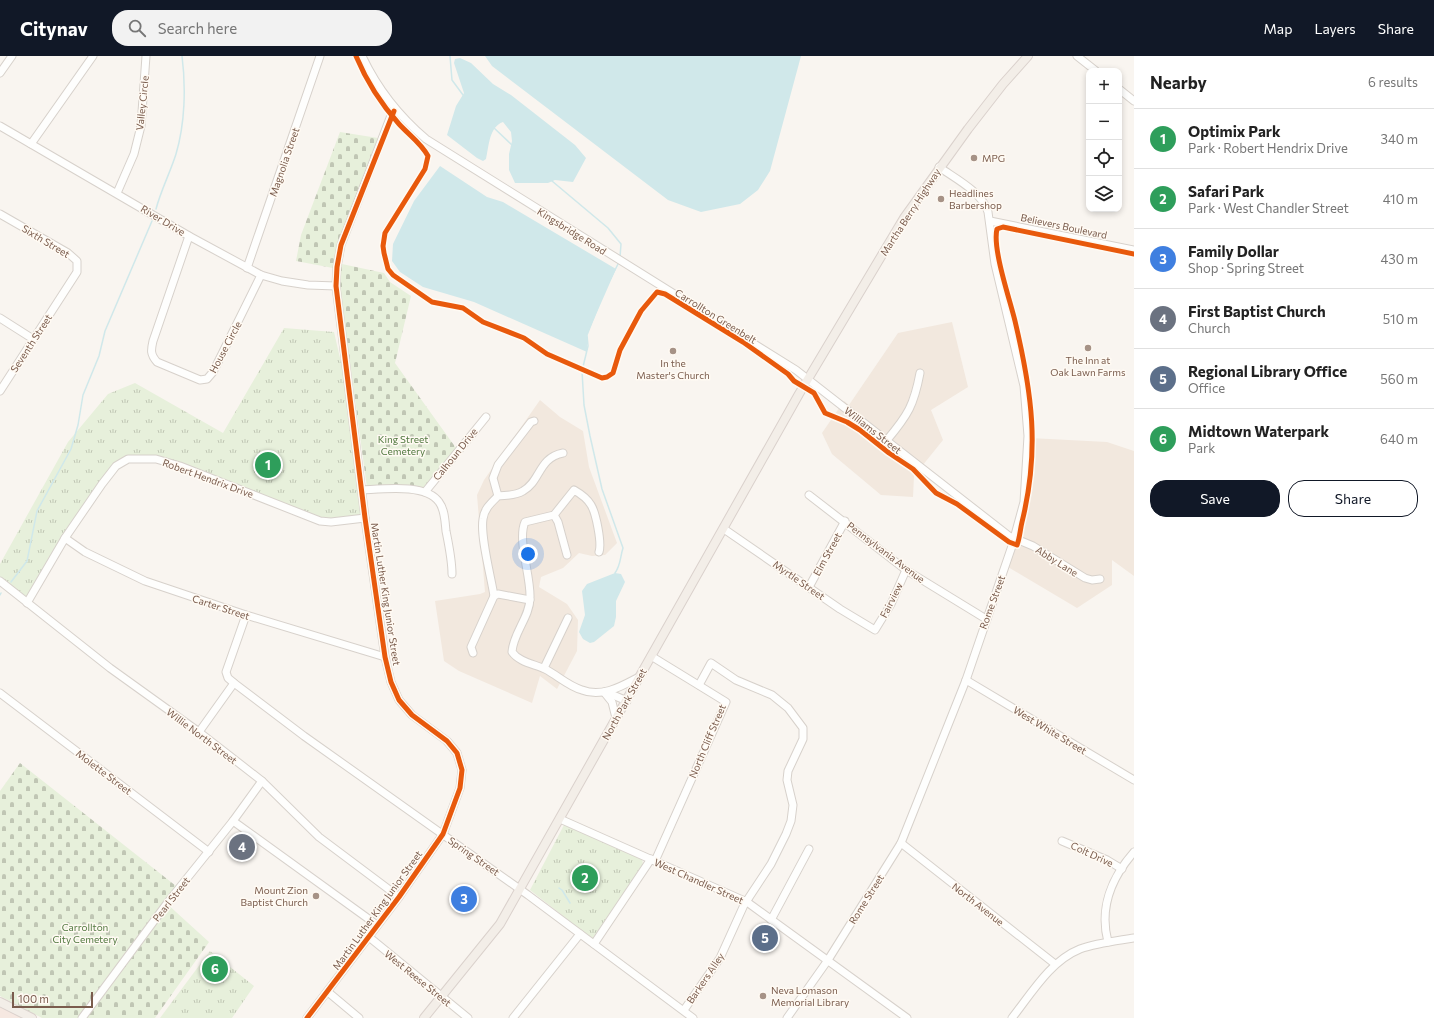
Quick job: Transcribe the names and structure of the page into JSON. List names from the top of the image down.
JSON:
{
  "streets": {
    "main road": ["Martha Berry Highway", "North Park Street"],
    "street": [
      "Valley Circle",
      "Magnolia Street",
      "River Drive",
      "Believers Boulevard",
      "Kingsbridge Road",
      "Sixth Street",
      "Seventh Street",
      "House Circle",
      "Williams Street",
      "Calhoun Drive",
      "Robert Hendrix Drive",
      "Pennsylvania Avenue",
      "Elm Street",
      "Abby Lane",
      "Myrtle Street",
      "Martin Luther King Junior Street",
      "Fairview",
      "Rome Street",
      "Carter Street",
      "West White Street",
      "Willie North Street",
      "North Cliff Street",
      "Molette Street",
      "Colt Drive",
      "Spring Street",
      "West Chandler Street",
      "Pearl Street",
      "North Avenue",
      "West Reese Street",
      "Barkers Alley"
    ],
    "cycle path": ["Carrollton Greenbelt"]
  },
  "crossings": [
    ["Valley Circle", "River Drive"],
    ["Magnolia Street", "River Drive"],
    ["Martha Berry Highway", "Kingsbridge Road"],
    ["Martha Berry Highway", "Williams Street"],
    ["Martha Berry Highway", "Rome Street"],
    ["Martha Berry Highway", "North Park Street"],
    ["River Drive", "House Circle"],
    ["River Drive", "Martin Luther King Junior Street"],
    ["Believers Boulevard", "Rome Street"],
    ["Kingsbridge Road", "Williams Street"],
    ["Kingsbridge Road", "Martin Luther King Junior Street"],
    ["Kingsbridge Road", "North Park Street"],
    ["Sixth Street", "Seventh Street"],
    ["Williams Street", "Abby Lane"],
    ["Williams Street", "Rome Street"],
    ["Williams Street", "North Park Street"],
    ["Robert Hendrix Drive", "Martin Luther King Junior Street"],
    ["Robert Hendrix Drive", "Carter Street"],
    ["Robert Hendrix Drive", "Willie North Street"],
    ["Pennsylvania Avenue", "Elm Street"],
    ["Pennsylvania Avenue", "Fairview"],
    ["Pennsylvania Avenue", "Rome Street"],
    ["Elm Street", "Myrtle Street"],
    ["Abby Lane", "Rome Street"],
    ["Myrtle Street", "Fairview"],
    ["Myrtle Street", "North Park Street"],
    ["Martin Luther King Junior Street", "Carter Street"],
    ["Martin Luther King Junior Street", "Willie North Street"],
    ["Martin Luther King Junior Street", "Spring Street"],
    ["Martin Luther King Junior Street", "West Reese Street"],
    ["Rome Street", "West White Street"],
    ["Rome Street", "West Chandler Street"],
    ["Rome Street", "North Avenue"],
    ["North Park Street", "North Cliff Street"],
    ["North Park Street", "Spring Street"],
    ["North Park Street", "West Chandler Street"],
    ["North Park Street", "West Reese Street"],
    ["Willie North Street", "Pearl Street"],
    ["North Cliff Street", "Spring Street"],
    ["North Cliff Street", "West Chandler Street"],
    ["North Cliff Street", "Barkers Alley"],
    ["Molette Street", "Pearl Street"],
    ["Spring Street", "Barkers Alley"],
    ["West Chandler Street", "Barkers Alley"]
  ],
  "parks": ["King Street Cemetery", "Carrollton City Cemetery"],
  "places": [
    "MPG",
    "Headlines Barbershop",
    "The Inn at Oak Lawn Farms",
    "In the Master's Church",
    "Mount Zion Baptist Church",
    "Neva Lomason Memorial Library"
  ],
  "scale_bar": "100 m",
  "page": {
    "header": "Citynav",
    "search": "Search here",
    "nav": ["Map", "Layers", "Share"],
    "heading": ["Nearby", "6 results"],
    "map_buttons": ["+", "−"],
    "list": [
      {
        "mark": "1",
        "name": "Optimix Park",
        "note": "Park · Robert Hendrix Drive",
        "value": "340 m"
      },
      {
        "mark": "2",
        "name": "Safari Park",
        "note": "Park · West Chandler Street",
        "value": "410 m"
      },
      {
        "mark": "3",
        "name": "Family Dollar",
        "note": "Shop · Spring Street",
        "value": "430 m"
      },
      {
        "mark": "4",
        "name": "First Baptist Church",
        "note": "Church",
        "value": "510 m"
      },
      {
        "mark": "5",
        "name": "Regional Library Office",
        "note": "Office",
        "value": "560 m"
      },
      {
        "mark": "6",
        "name": "Midtown Waterpark",
        "note": "Park",
        "value": "640 m"
      }
    ],
    "pins": [
      "1",
      "4",
      "2",
      "3",
      "5",
      "6"
    ],
    "buttons": ["Save", "Share"],
    "scale": "100 m"
  }
}
